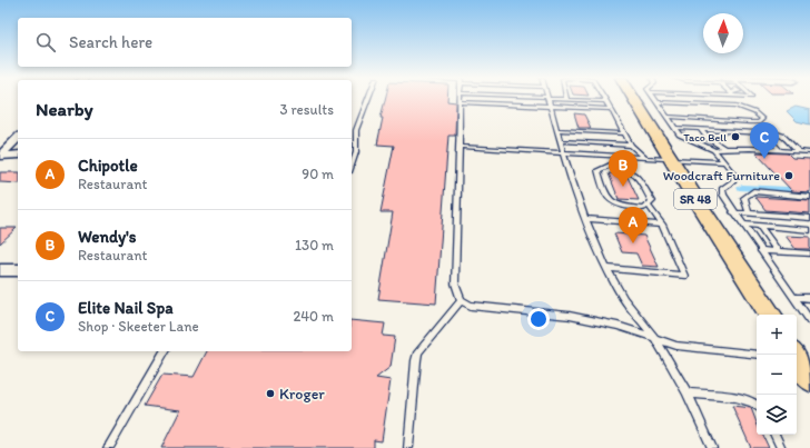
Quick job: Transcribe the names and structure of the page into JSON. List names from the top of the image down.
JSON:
{
  "streets": {
    "main road": ["SR 48"]
  },
  "places": ["Taco Bell", "Woodcraft Furniture", "Kroger"],
  "north": "top",
  "page": {
    "search": "Search here",
    "heading": ["Nearby", "3 results"],
    "pins": ["C", "B", "A"],
    "list": [
      {
        "mark": "A",
        "name": "Chipotle",
        "note": "Restaurant",
        "value": "90 m"
      },
      {
        "mark": "B",
        "name": "Wendy's",
        "note": "Restaurant",
        "value": "130 m"
      },
      {
        "mark": "C",
        "name": "Elite Nail Spa",
        "note": "Shop · Skeeter Lane",
        "value": "240 m"
      }
    ],
    "map_buttons": ["+", "−"]
  }
}
